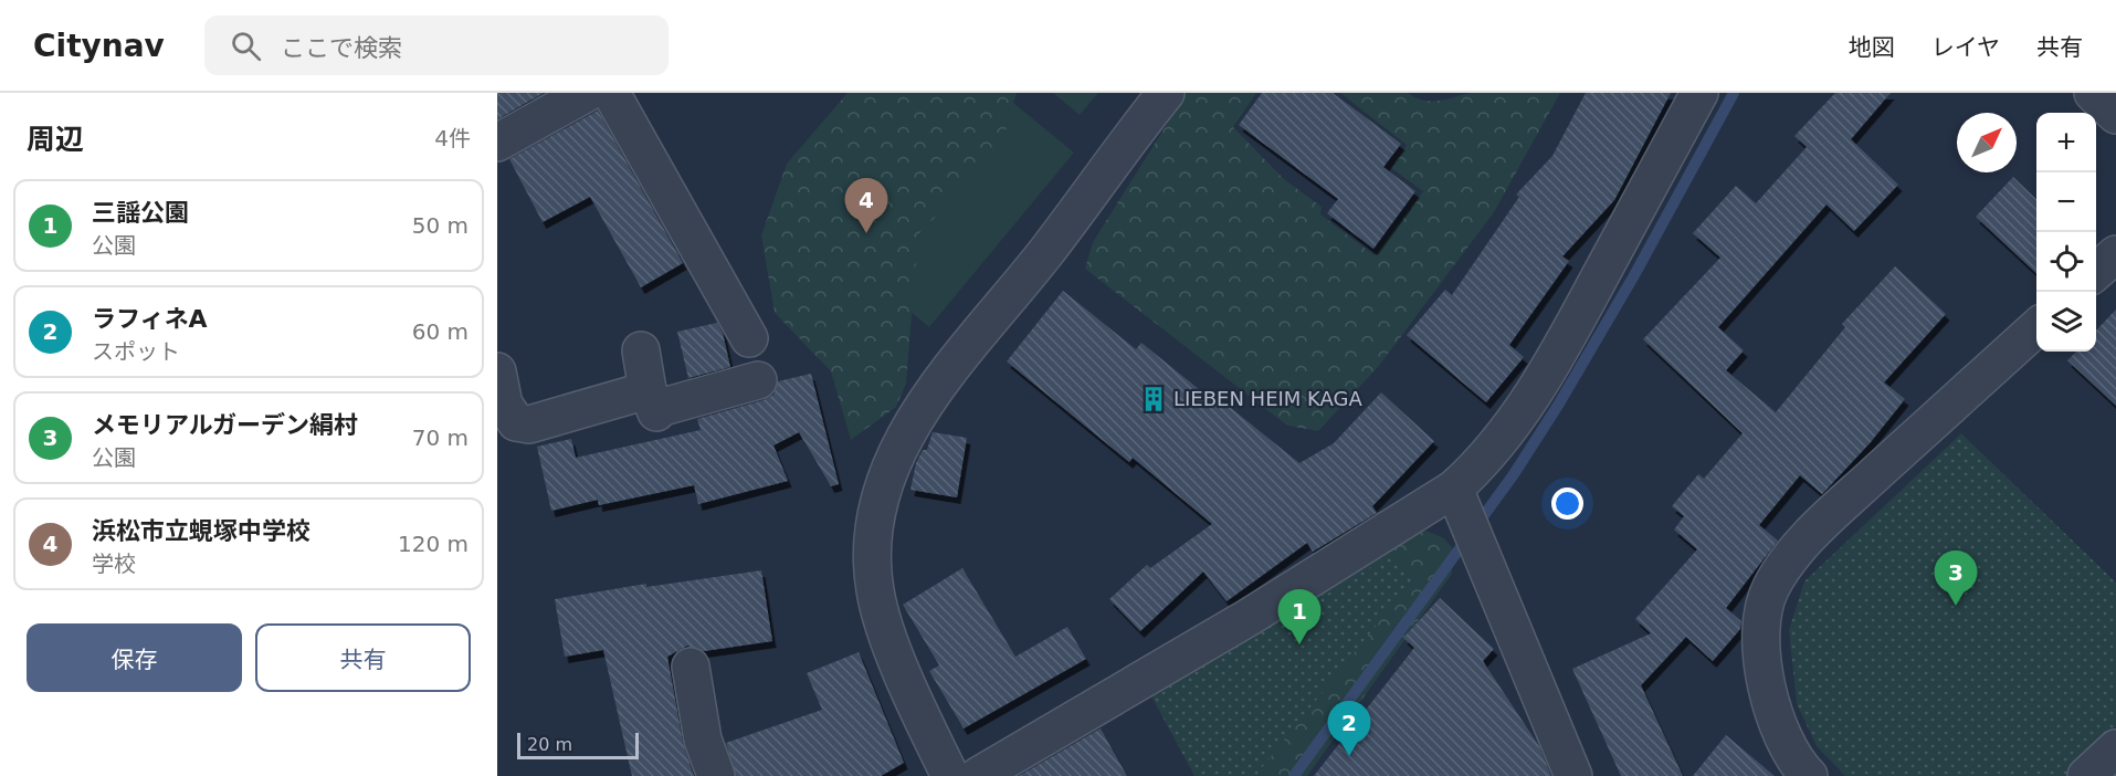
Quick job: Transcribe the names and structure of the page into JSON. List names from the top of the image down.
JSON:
{
  "places": {
    "building": ["LIEBEN HEIM KAGA"]
  },
  "scale_bar": "20 m",
  "north": "top right",
  "page": {
    "header": "Citynav",
    "search": "ここで検索",
    "nav": ["地図", "レイヤ", "共有"],
    "heading": ["周辺", "4件"],
    "map_buttons": ["+", "−"],
    "pins": [
      "4",
      "3",
      "1",
      "2"
    ],
    "list": [
      {
        "mark": "1",
        "name": "三謡公園",
        "note": "公園",
        "value": "50 m"
      },
      {
        "mark": "2",
        "name": "ラフィネA",
        "note": "スポット",
        "value": "60 m"
      },
      {
        "mark": "3",
        "name": "メモリアルガーデン絹村",
        "note": "公園",
        "value": "70 m"
      },
      {
        "mark": "4",
        "name": "浜松市立蜆塚中学校",
        "note": "学校",
        "value": "120 m"
      }
    ],
    "buttons": ["保存", "共有"],
    "scale": "20 m"
  }
}
